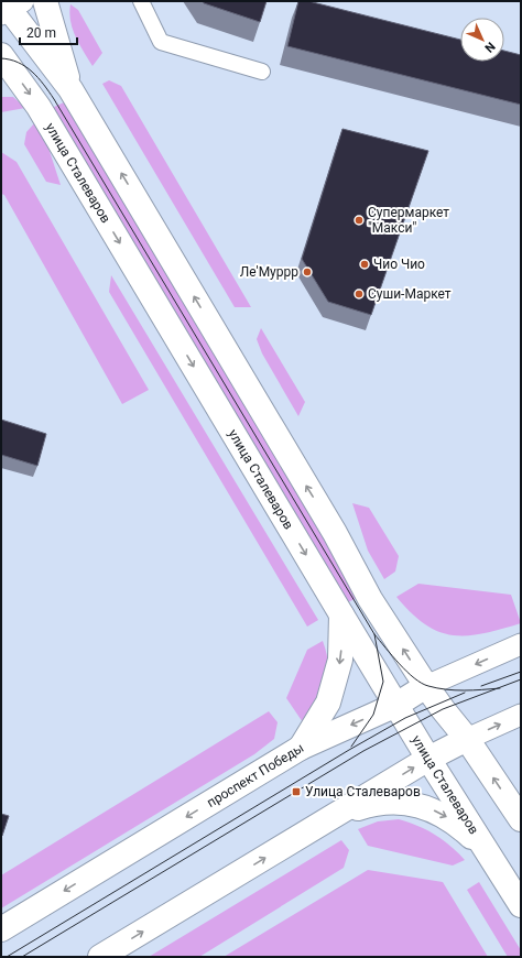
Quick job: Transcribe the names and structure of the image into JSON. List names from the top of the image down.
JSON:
{
  "streets": {
    "main road": ["улица Сталеваров", "проспект Победы"]
  },
  "crossings": [
    ["улица Сталеваров", "проспект Победы"]
  ],
  "places": {
    "other": [
      "Супермаркет \"Макси\"",
      "Чио Чио",
      "Ле'Муррр",
      "Суши-Маркет"
    ],
    "transit": ["Улица Сталеваров"]
  },
  "scale_bar": "20 m",
  "north": "bottom right"
}
